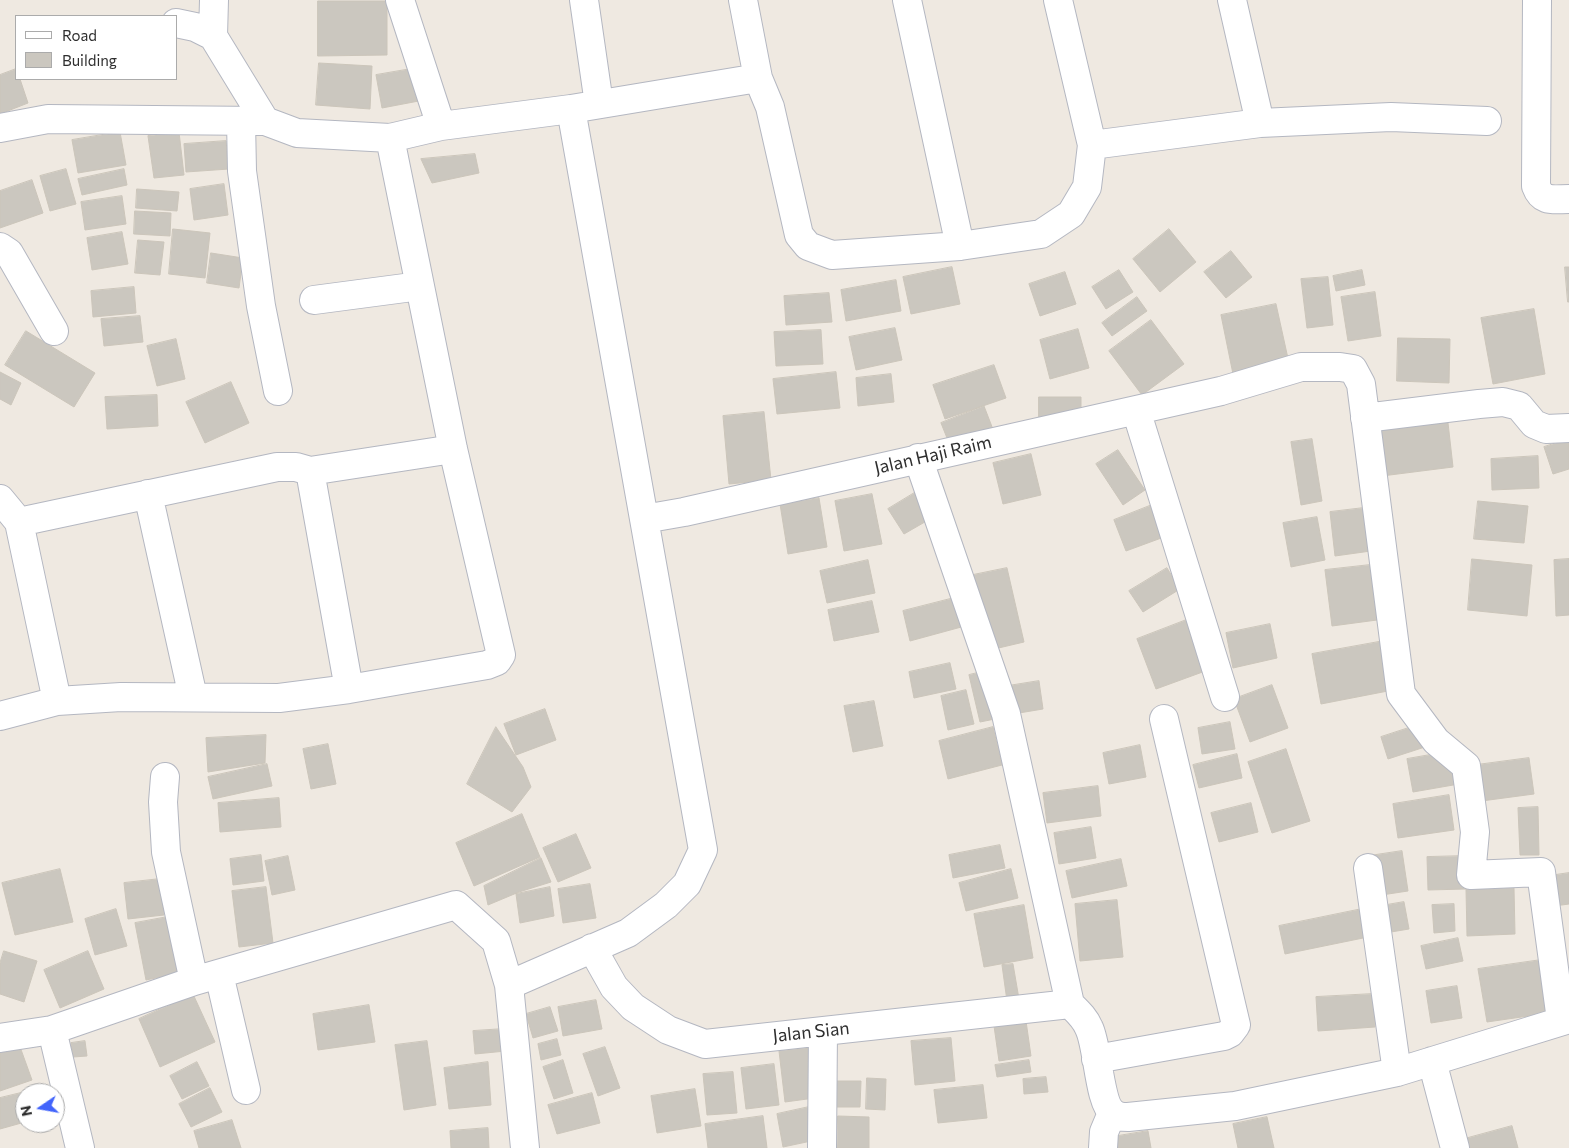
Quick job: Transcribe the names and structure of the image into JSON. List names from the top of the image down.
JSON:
{
  "streets": {
    "street": ["Jalan Haji Raim", "Jalan Sian"]
  },
  "legend": ["Road", "Building"],
  "north": "left"
}
